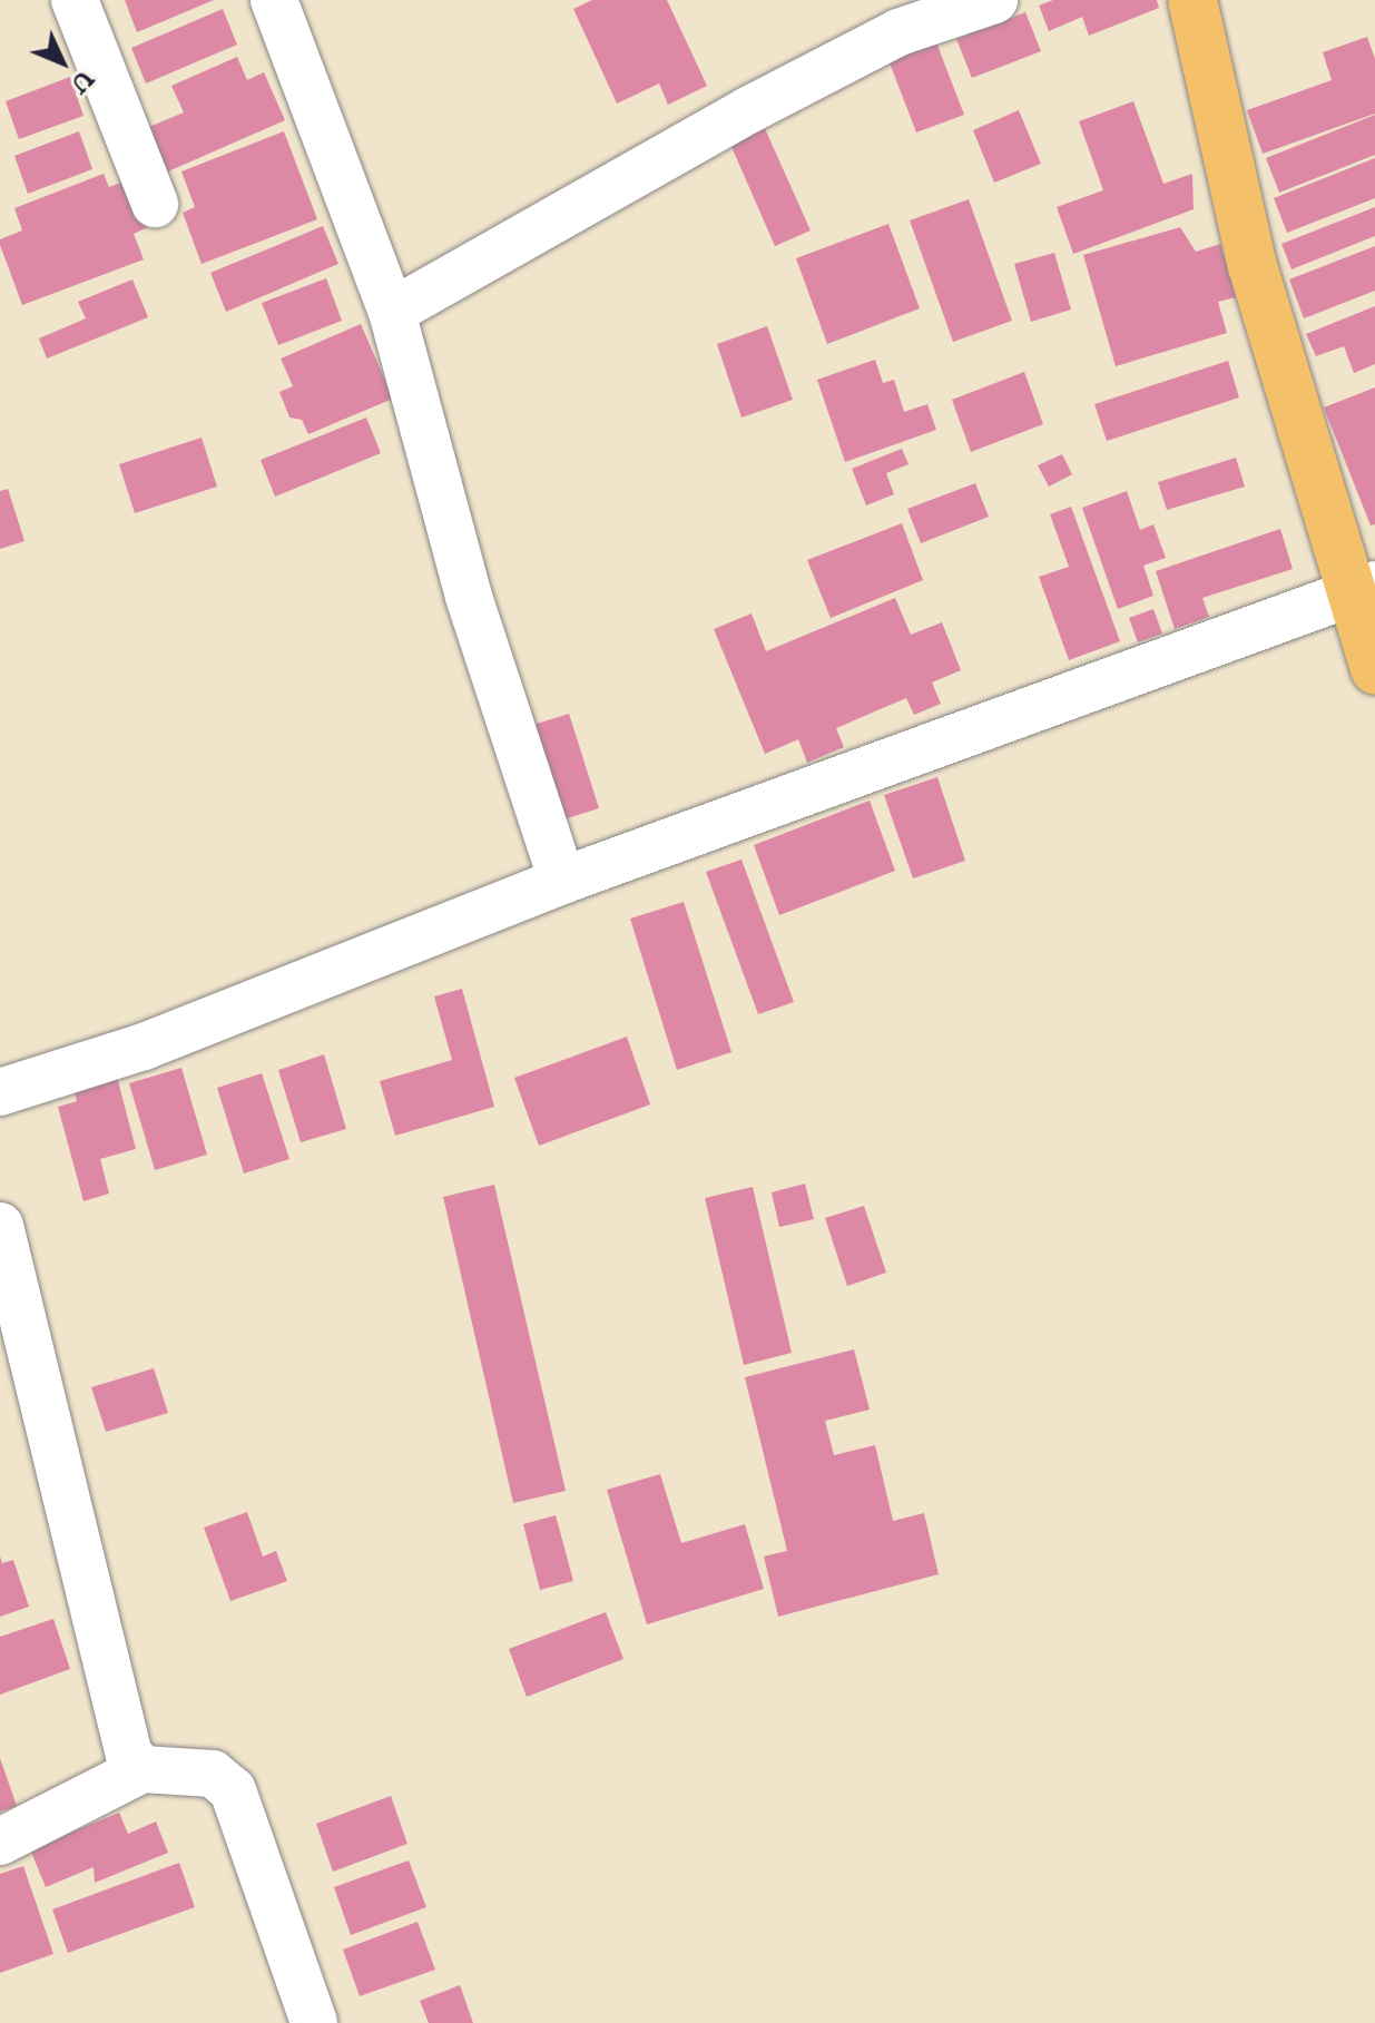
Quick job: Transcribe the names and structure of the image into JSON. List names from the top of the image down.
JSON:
{
  "north": "bottom right"
}
